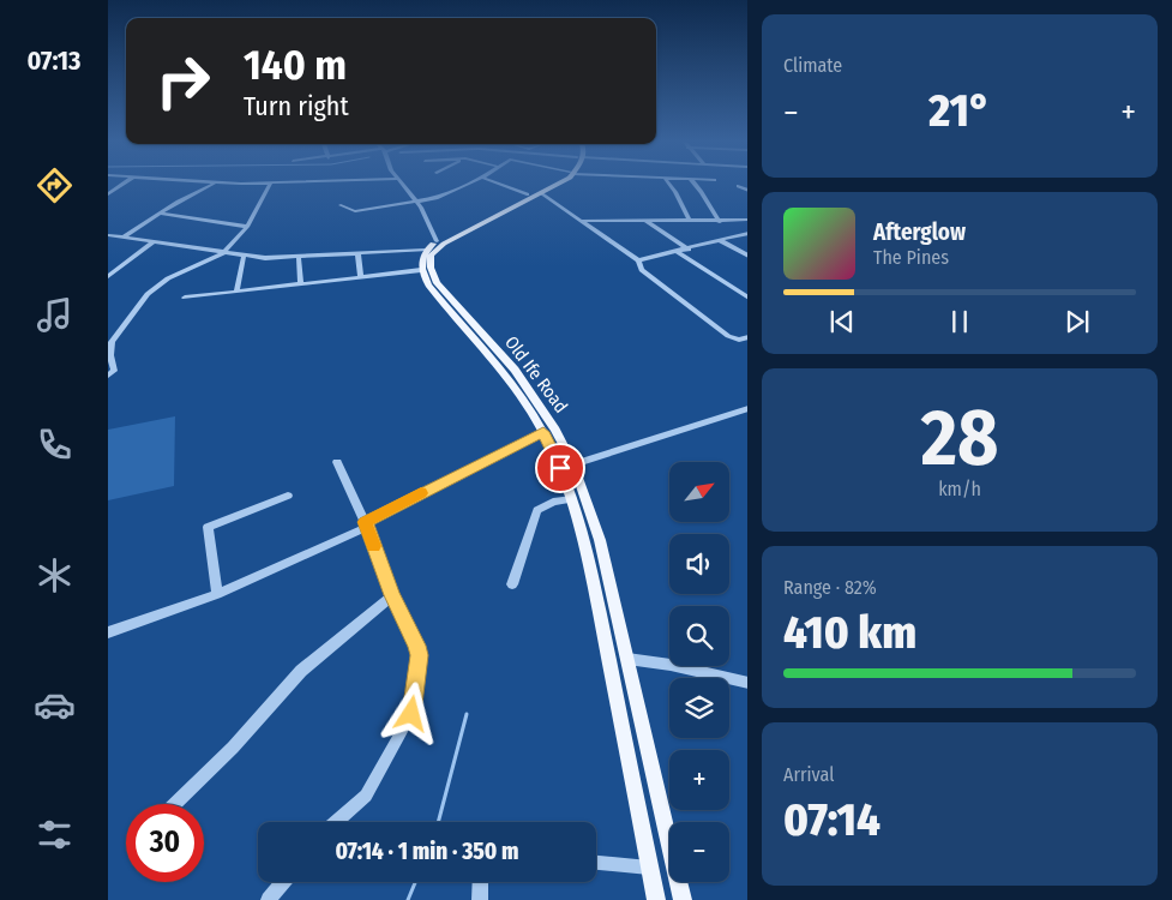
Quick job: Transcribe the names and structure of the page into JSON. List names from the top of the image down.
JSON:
{
  "streets": {
    "main road": ["Old Ife Road"]
  },
  "north": "top right",
  "page": {
    "tabs": "07:13",
    "tile": [
      "Climate",
      ["28", "km/h"],
      ["Range · 82%", "410 km"],
      ["Arrival", "07:14"]
    ],
    "turn": ["140 m", "Turn right"],
    "heat": ["−", "21°", "+"],
    "song": ["Afterglow", "The Pines"],
    "map_buttons": ["+", "−"],
    "limit": "30",
    "trip": "07:14 · 1 min · 350 m"
  }
}
